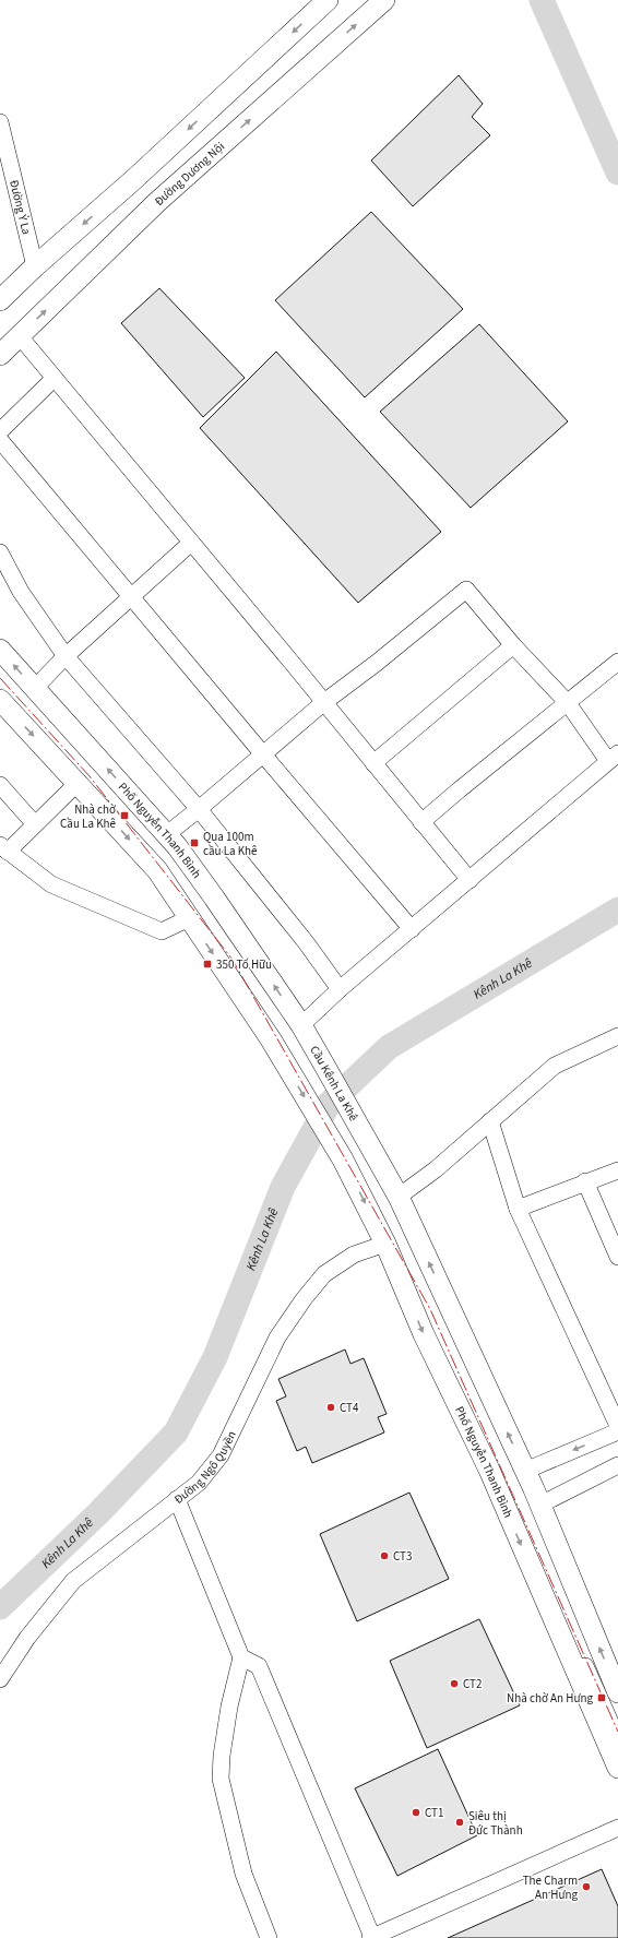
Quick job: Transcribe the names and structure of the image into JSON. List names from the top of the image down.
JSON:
{
  "streets": {
    "main road": ["Đường Dương Nội", "Phố Nguyễn Thanh Bình", "Cầu Kênh La Khê"],
    "street": ["Đường Ỷ La", "Đường Ngô Quyền"]
  },
  "crossings": [
    ["Phố Nguyễn Thanh Bình", "Cầu Kênh La Khê"],
    ["Phố Nguyễn Thanh Bình", "Đường Ngô Quyền"]
  ],
  "water": ["Kênh La Khê"],
  "places": {
    "transit": [
      "Nhà chờ Cầu La Khê",
      "Qua 100m cầu La Khê",
      "350 Tố Hữu",
      "Nhà chờ An Hưng"
    ],
    "other": [
      "CT4",
      "CT3",
      "CT2",
      "CT1",
      "Siêu thị Đức Thành",
      "The Charm An Hưng"
    ]
  }
}
